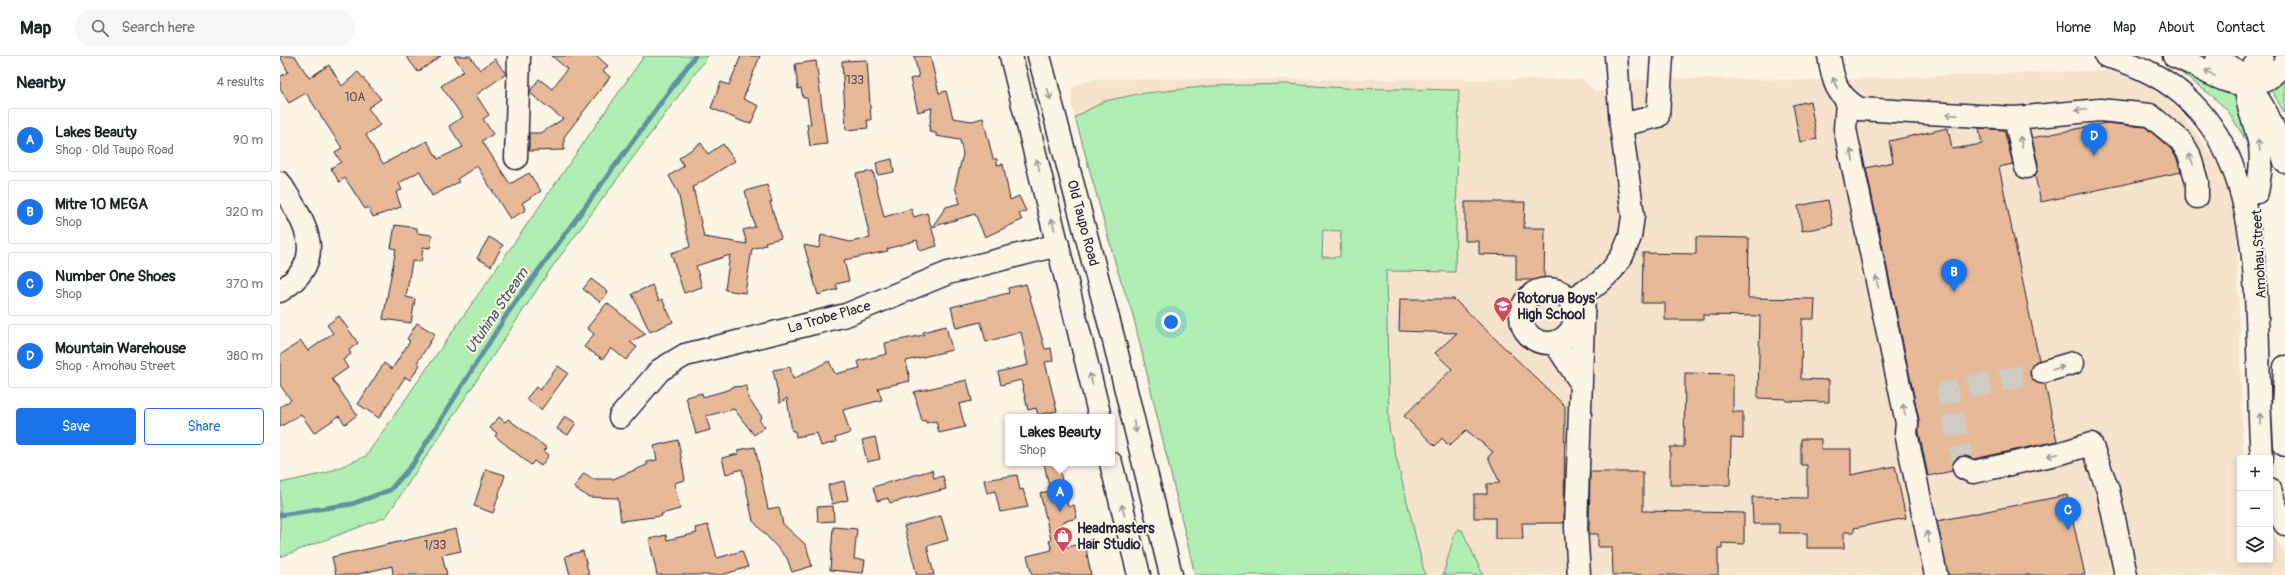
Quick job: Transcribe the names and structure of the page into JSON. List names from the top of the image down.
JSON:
{
  "streets": {
    "main road": ["Old Taupo Road", "Amohau Street", "La Trobe Place"]
  },
  "crossings": [
    ["Old Taupo Road", "La Trobe Place"]
  ],
  "water": ["Utuhina Stream"],
  "places": {
    "school or university": ["Rotorua Boys' High School"],
    "shop": ["Headmasters Hair Studio"]
  },
  "house_numbers": ["133", "10A", "1/33"],
  "page": {
    "header": "Map",
    "search": "Search here",
    "nav": [
      "Home",
      "Map",
      "About",
      "Contact"
    ],
    "heading": ["Nearby", "4 results"],
    "list": [
      {
        "mark": "A",
        "name": "Lakes Beauty",
        "note": "Shop · Old Taupo Road",
        "value": "90 m"
      },
      {
        "mark": "B",
        "name": "Mitre 10 MEGA",
        "note": "Shop",
        "value": "320 m"
      },
      {
        "mark": "C",
        "name": "Number One Shoes",
        "note": "Shop",
        "value": "370 m"
      },
      {
        "mark": "D",
        "name": "Mountain Warehouse",
        "note": "Shop · Amohau Street",
        "value": "380 m"
      }
    ],
    "pins": [
      "D",
      "B",
      "A",
      "C"
    ],
    "buttons": ["Save", "Share"],
    "popup": ["Lakes Beauty", "Shop"],
    "map_buttons": ["+", "−"]
  }
}
